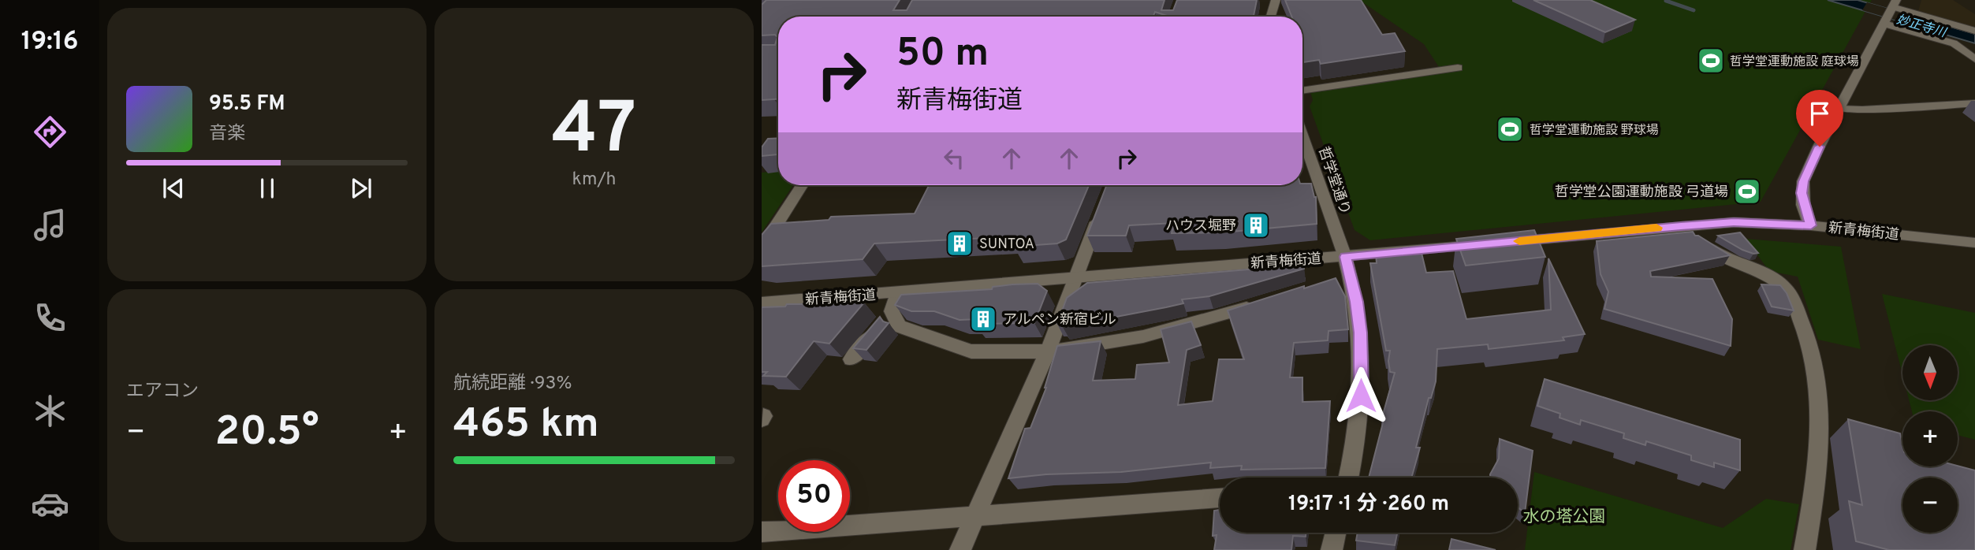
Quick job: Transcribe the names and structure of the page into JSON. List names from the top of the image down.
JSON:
{
  "streets": {
    "street": ["哲学堂通り", "新青梅街道"]
  },
  "crossings": [
    ["哲学堂通り", "新青梅街道"]
  ],
  "water": ["妙正寺川"],
  "parks": ["水の塔公園"],
  "places": {
    "sports": ["哲学堂運動施設 庭球場", "哲学堂運動施設 野球場", "哲学堂公園運動施設 弓道場"],
    "building": ["ハウス堀野", "SUNTOA", "アルペン新宿ビル"]
  },
  "north": "bottom",
  "page": {
    "tabs": "19:16",
    "tile": [
      ["47", "km/h"],
      "エアコン",
      ["航続距離 · 93%", "465 km"]
    ],
    "turn": ["50 m", "新青梅街道"],
    "song": ["95.5 FM", "音楽"],
    "map_buttons": ["+", "−"],
    "heat": ["−", "20.5°", "+"],
    "limit": "50",
    "trip": "19:17 · 1 分 · 260 m"
  }
}
